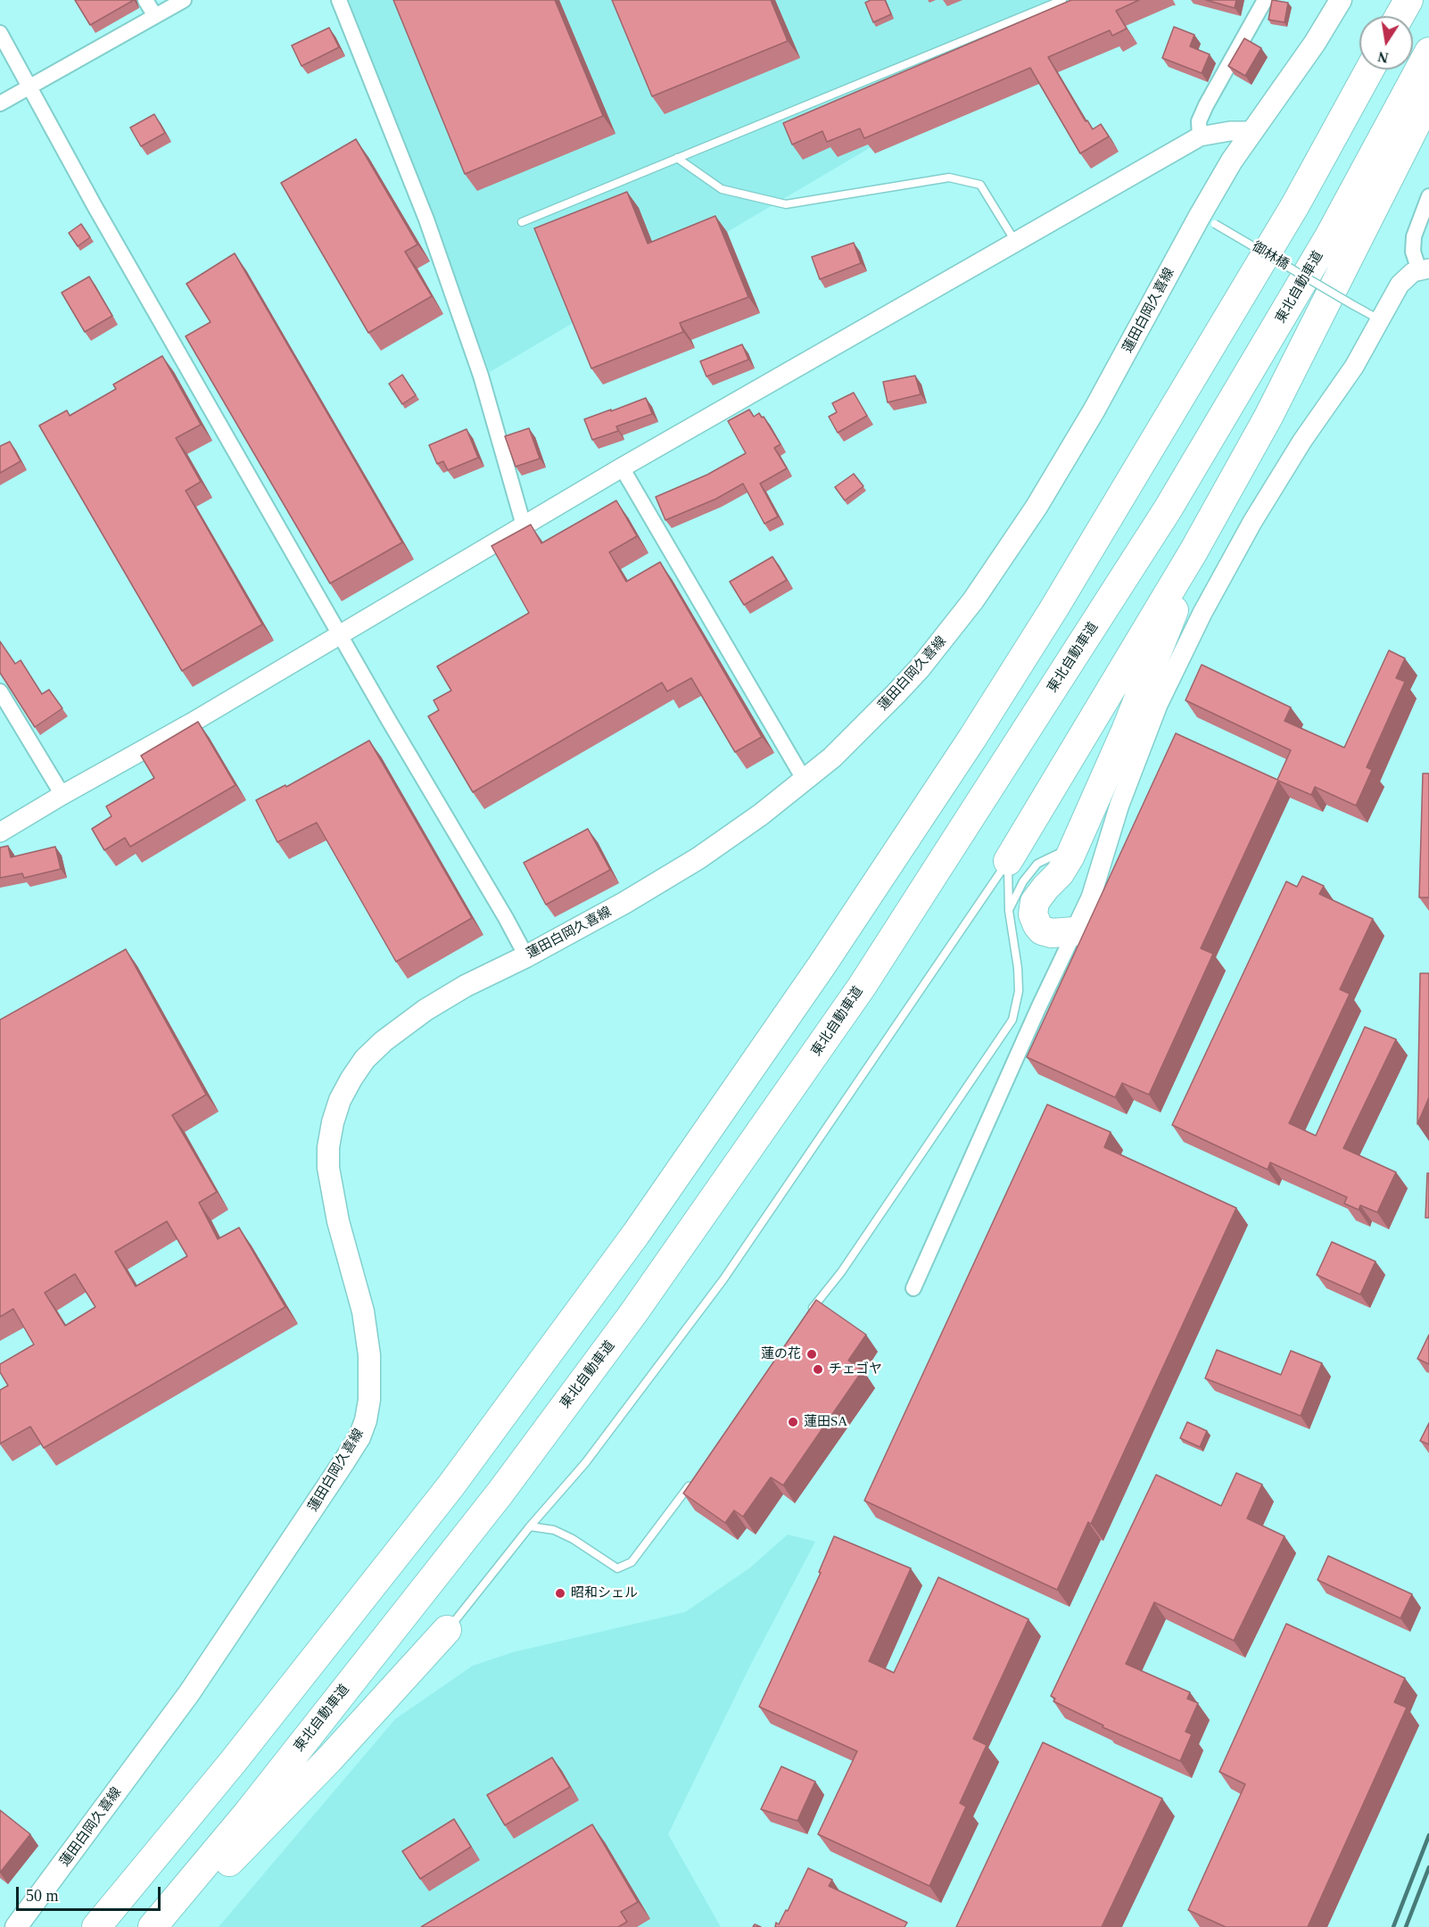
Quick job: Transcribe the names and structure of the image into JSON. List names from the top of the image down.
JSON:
{
  "streets": {
    "highway": ["東北自動車道"],
    "main road": ["蓮田白岡久喜線"],
    "lane": ["御林橋"]
  },
  "crossings": [
    ["御林橋", "蓮田白岡久喜線"]
  ],
  "places": [
    "蓮の花",
    "チェゴヤ",
    "蓮田SA",
    "昭和シェル"
  ],
  "scale_bar": "50 m",
  "north": "bottom"
}
